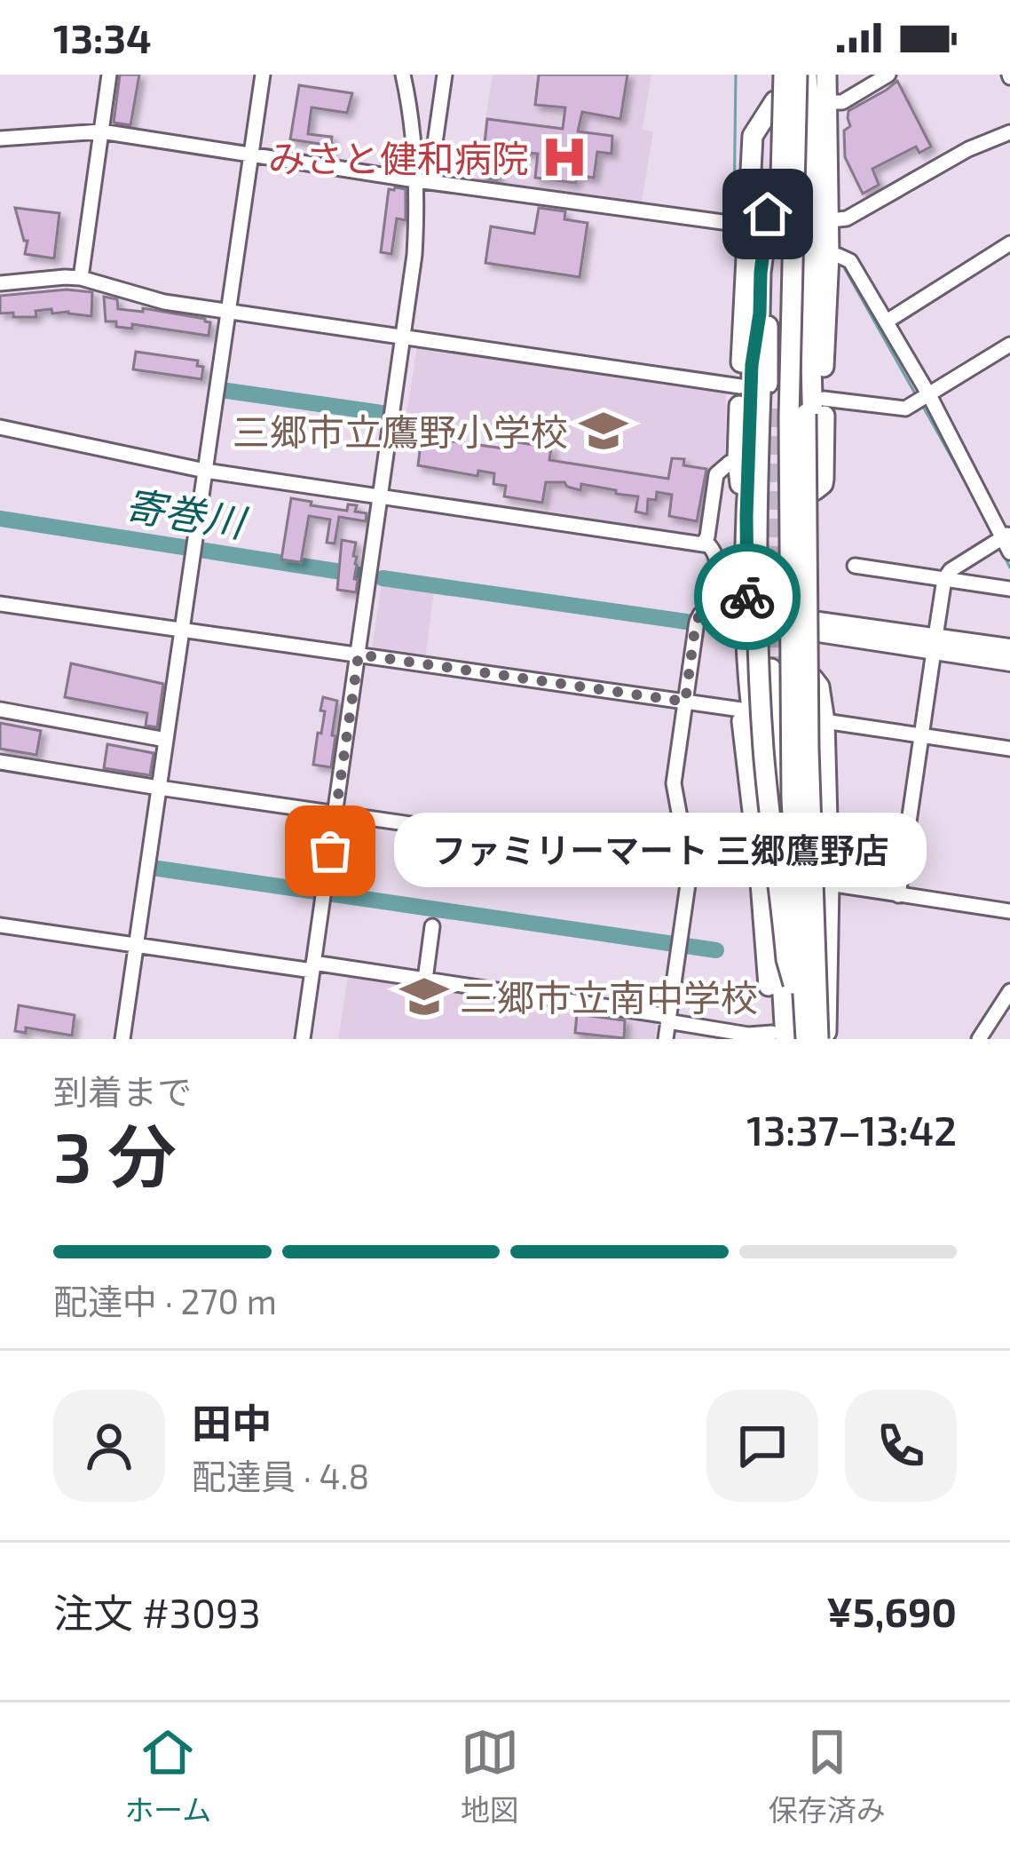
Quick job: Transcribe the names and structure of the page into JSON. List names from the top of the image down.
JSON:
{
  "water": ["寄巻川"],
  "places": {
    "hospital": ["みさと健和病院"],
    "school or university": ["三郷市立鷹野小学校", "三郷市立南中学校"],
    "other": ["ファミリーマート 三郷鷹野店"]
  },
  "page": {
    "status": "13:34",
    "bubble": "ファミリーマート 三郷鷹野店",
    "heading": ["3 分", "到着まで", "13:37–13:42"],
    "panel": [
      "田中",
      "配達員 · 4.8",
      "注文 #3093",
      "¥5,690"
    ],
    "bar": "配達中 · 270 m",
    "tabs": ["ホーム", "地図", "保存済み"]
  }
}
